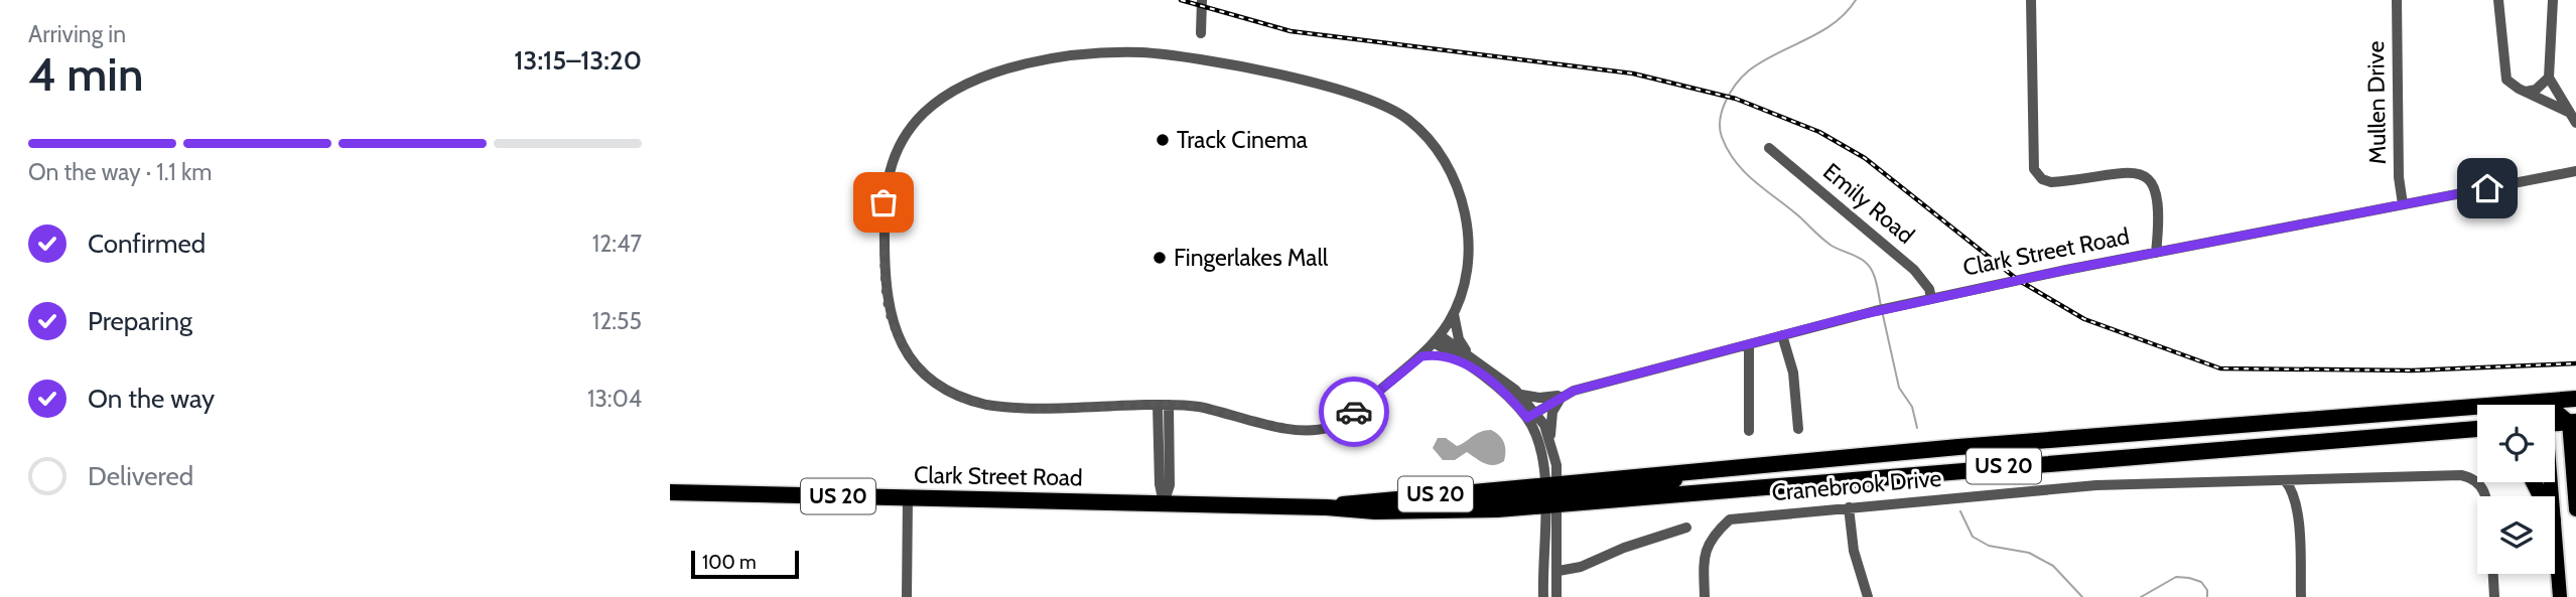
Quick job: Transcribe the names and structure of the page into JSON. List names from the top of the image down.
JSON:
{
  "streets": {
    "highway": ["Clark Street Road", "US 20"],
    "street": ["Mullen Drive", "Emily Road", "Cranebrook Drive"]
  },
  "crossings": [
    ["Mullen Drive", "Clark Street Road"],
    ["Emily Road", "Clark Street Road"],
    ["Clark Street Road", "US 20"]
  ],
  "places": ["Track Cinema", "Fingerlakes Mall"],
  "scale_bar": "100 m",
  "page": {
    "heading": ["4 min", "Arriving in", "13:15–13:20"],
    "bar": "On the way · 1.1 km",
    "list": [
      ["Confirmed", "12:47"],
      ["Preparing", "12:55"],
      ["On the way", "13:04"],
      "Delivered"
    ],
    "scale": "100 m"
  }
}
